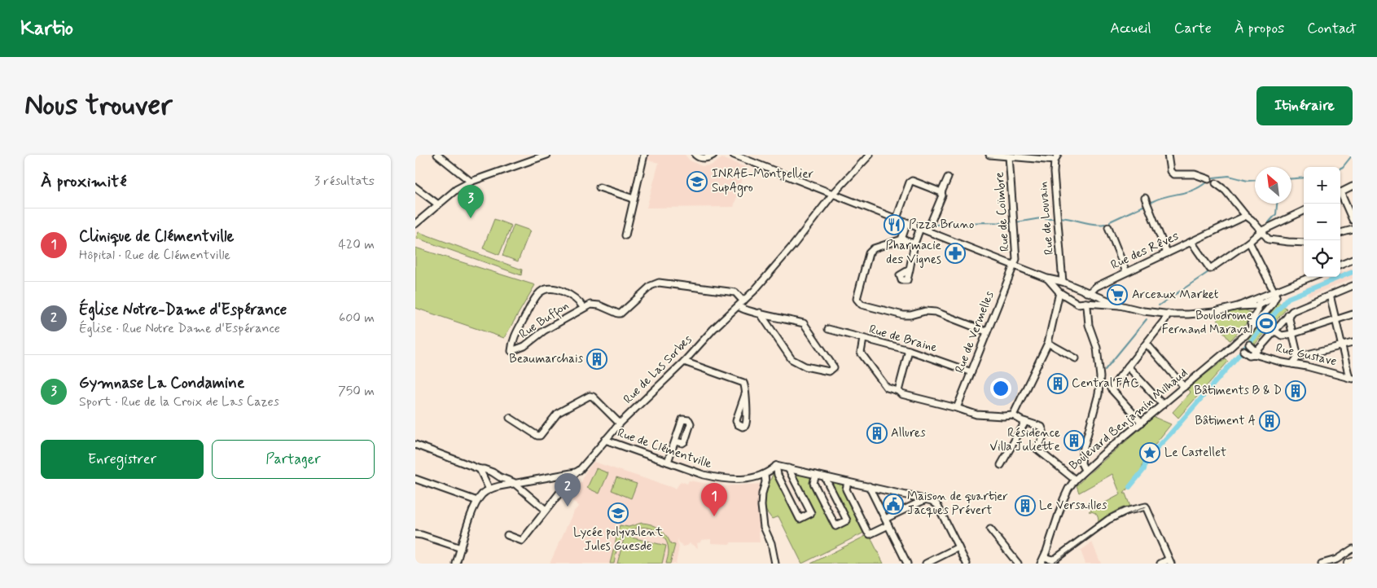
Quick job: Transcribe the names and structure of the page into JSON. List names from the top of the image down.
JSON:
{
  "streets": {
    "street": [
      "Rue de Coïmbre",
      "Rue de Louvain",
      "Rue des Rêves",
      "Rue Buffon",
      "Rue de Vermelles",
      "Rue de Braine",
      "Rue Gustave",
      "Rue de Las Sorbes",
      "Boulevard Benjamin Milhaud",
      "Rue de Clémentville"
    ]
  },
  "crossings": [
    ["Rue de Coïmbre", "Rue de Vermelles"],
    ["Rue Buffon", "Rue de Las Sorbes"],
    ["Rue de Vermelles", "Rue de Braine"],
    ["Rue Gustave", "Boulevard Benjamin Milhaud"],
    ["Rue de Las Sorbes", "Rue de Clémentville"]
  ],
  "places": {
    "school or university": ["INRAE-Montpellier SupAgro", "Lycée polyvalent Jules Guesde"],
    "restaurant": ["Pizza Bruno"],
    "pharmacy": ["Pharmacie des Vignes"],
    "supermarket": ["Arceaux Market"],
    "sports": ["Boulodrome Fernand Maraval"],
    "building": [
      "Beaumarchais",
      "Central FAC",
      "Bâtiments B & D",
      "Bâtiment A",
      "Allures",
      "Résidence Villa Juliette",
      "Le Versailles"
    ],
    "place": ["Le Castellet"],
    "public building": ["Maison de quartier Jacques Prévert"]
  },
  "north": "top left",
  "page": {
    "header": "Kartio",
    "nav": [
      "Accueil",
      "Carte",
      "À propos",
      "Contact"
    ],
    "buttons": [
      "Itinéraire",
      ["Enregistrer", "Partager"]
    ],
    "title": "Nous trouver",
    "heading": ["À proximité", "3 résultats"],
    "map_buttons": ["+", "−"],
    "pins": ["3", "2", "1"],
    "list": [
      {
        "mark": "1",
        "name": "Clinique de Clémentville",
        "note": "Hôpital · Rue de Clémentville",
        "value": "420 m"
      },
      {
        "mark": "2",
        "name": "Église Notre-Dame d'Espérance",
        "note": "Église · Rue Notre Dame d'Espérance",
        "value": "600 m"
      },
      {
        "mark": "3",
        "name": "Gymnase La Condamine",
        "note": "Sport · Rue de la Croix de Las Cazes",
        "value": "750 m"
      }
    ]
  }
}
